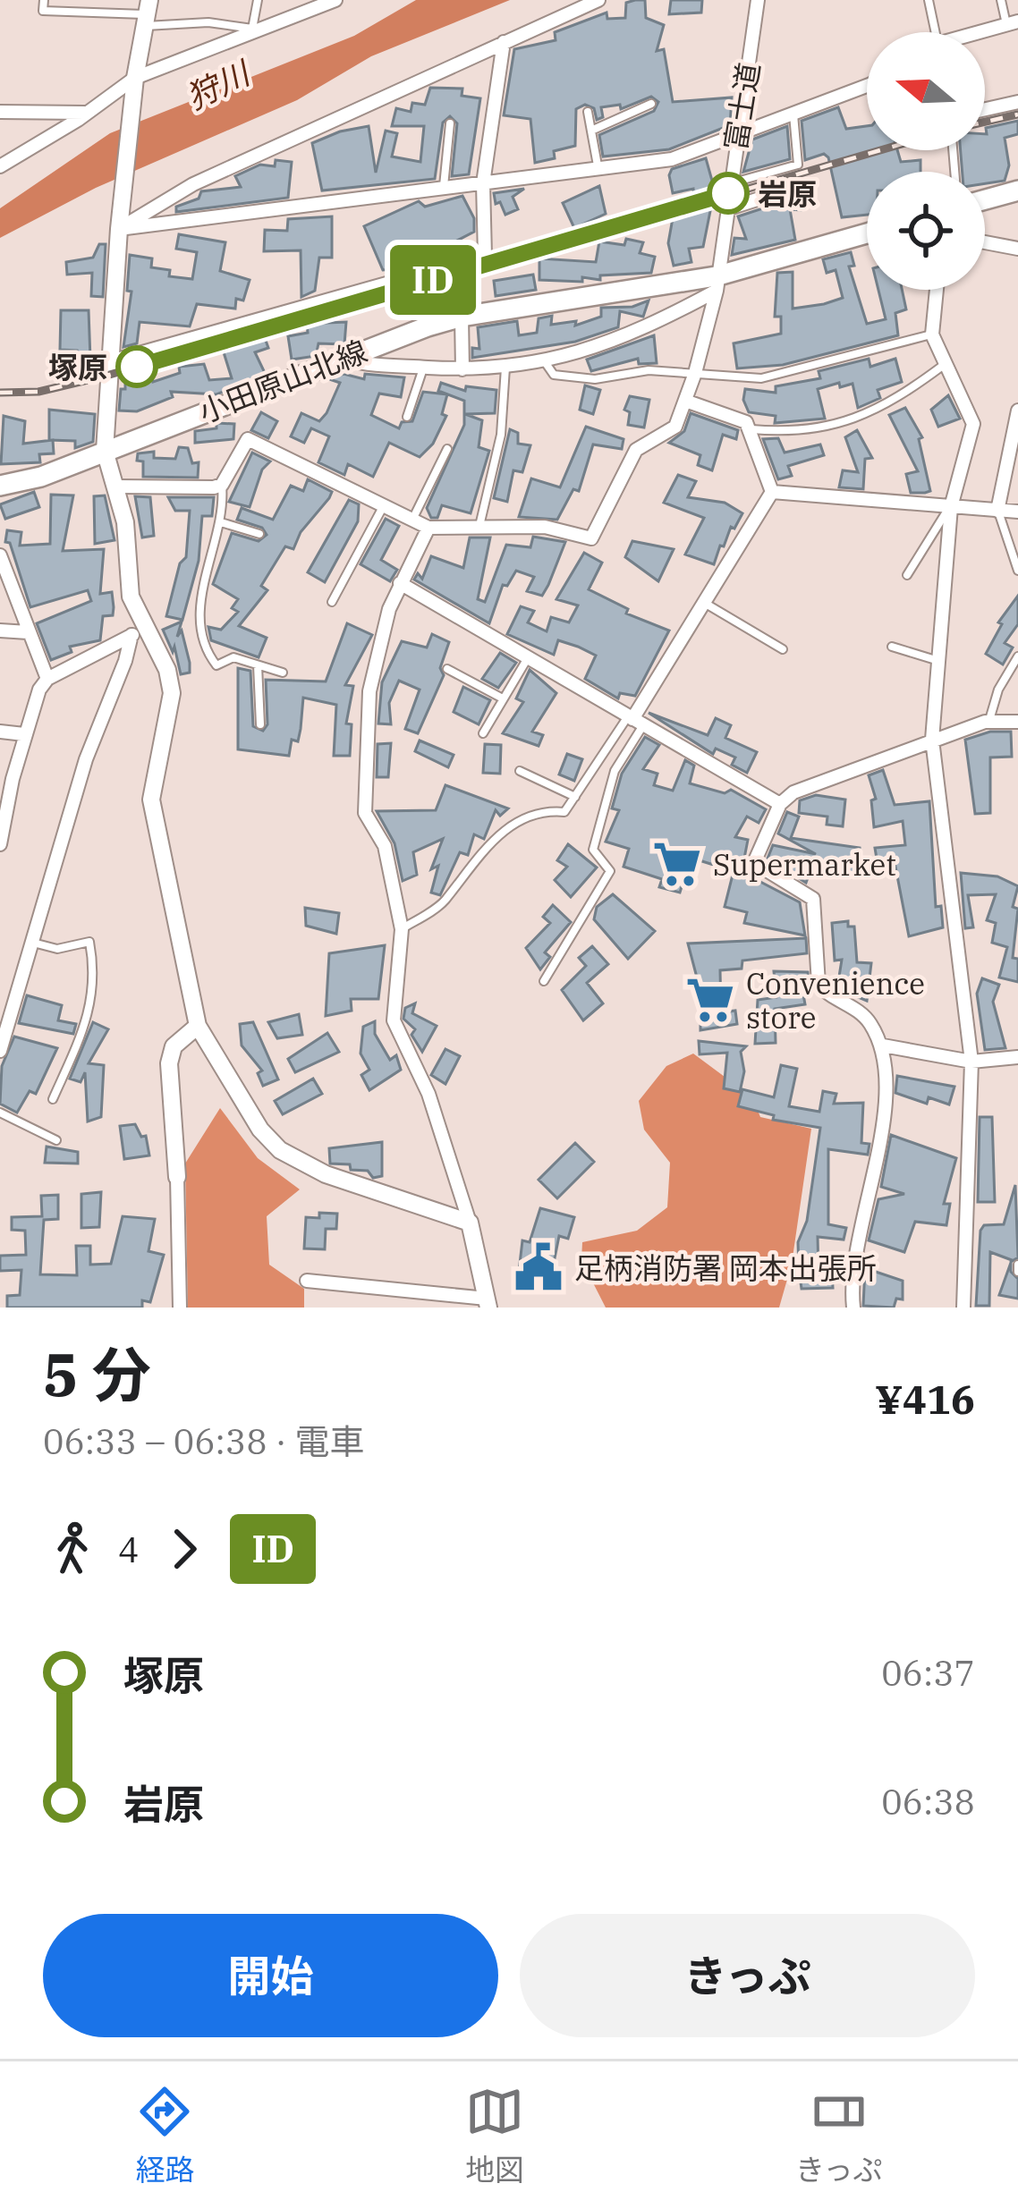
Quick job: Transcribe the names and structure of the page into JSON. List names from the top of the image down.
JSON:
{
  "streets": {
    "main road": ["小田原山北線"],
    "street": ["富士道"]
  },
  "crossings": [
    ["富士道", "小田原山北線"]
  ],
  "water": ["狩川"],
  "places": {
    "other": ["岩原", "塚原"],
    "supermarket": ["Supermarket", "Convenience store"],
    "public building": ["足柄消防署 岡本出張所"]
  },
  "north": "left",
  "page": {
    "on_map": "ID",
    "heading": ["5 分", "06:33 – 06:38 · 電車", "¥416"],
    "legs": ["4", "ID"],
    "list": [
      {
        "name": "塚原",
        "value": "06:37"
      },
      {
        "name": "岩原",
        "value": "06:38"
      }
    ],
    "buttons": ["開始", "きっぷ"],
    "tabs": ["経路", "地図", "きっぷ"]
  }
}
